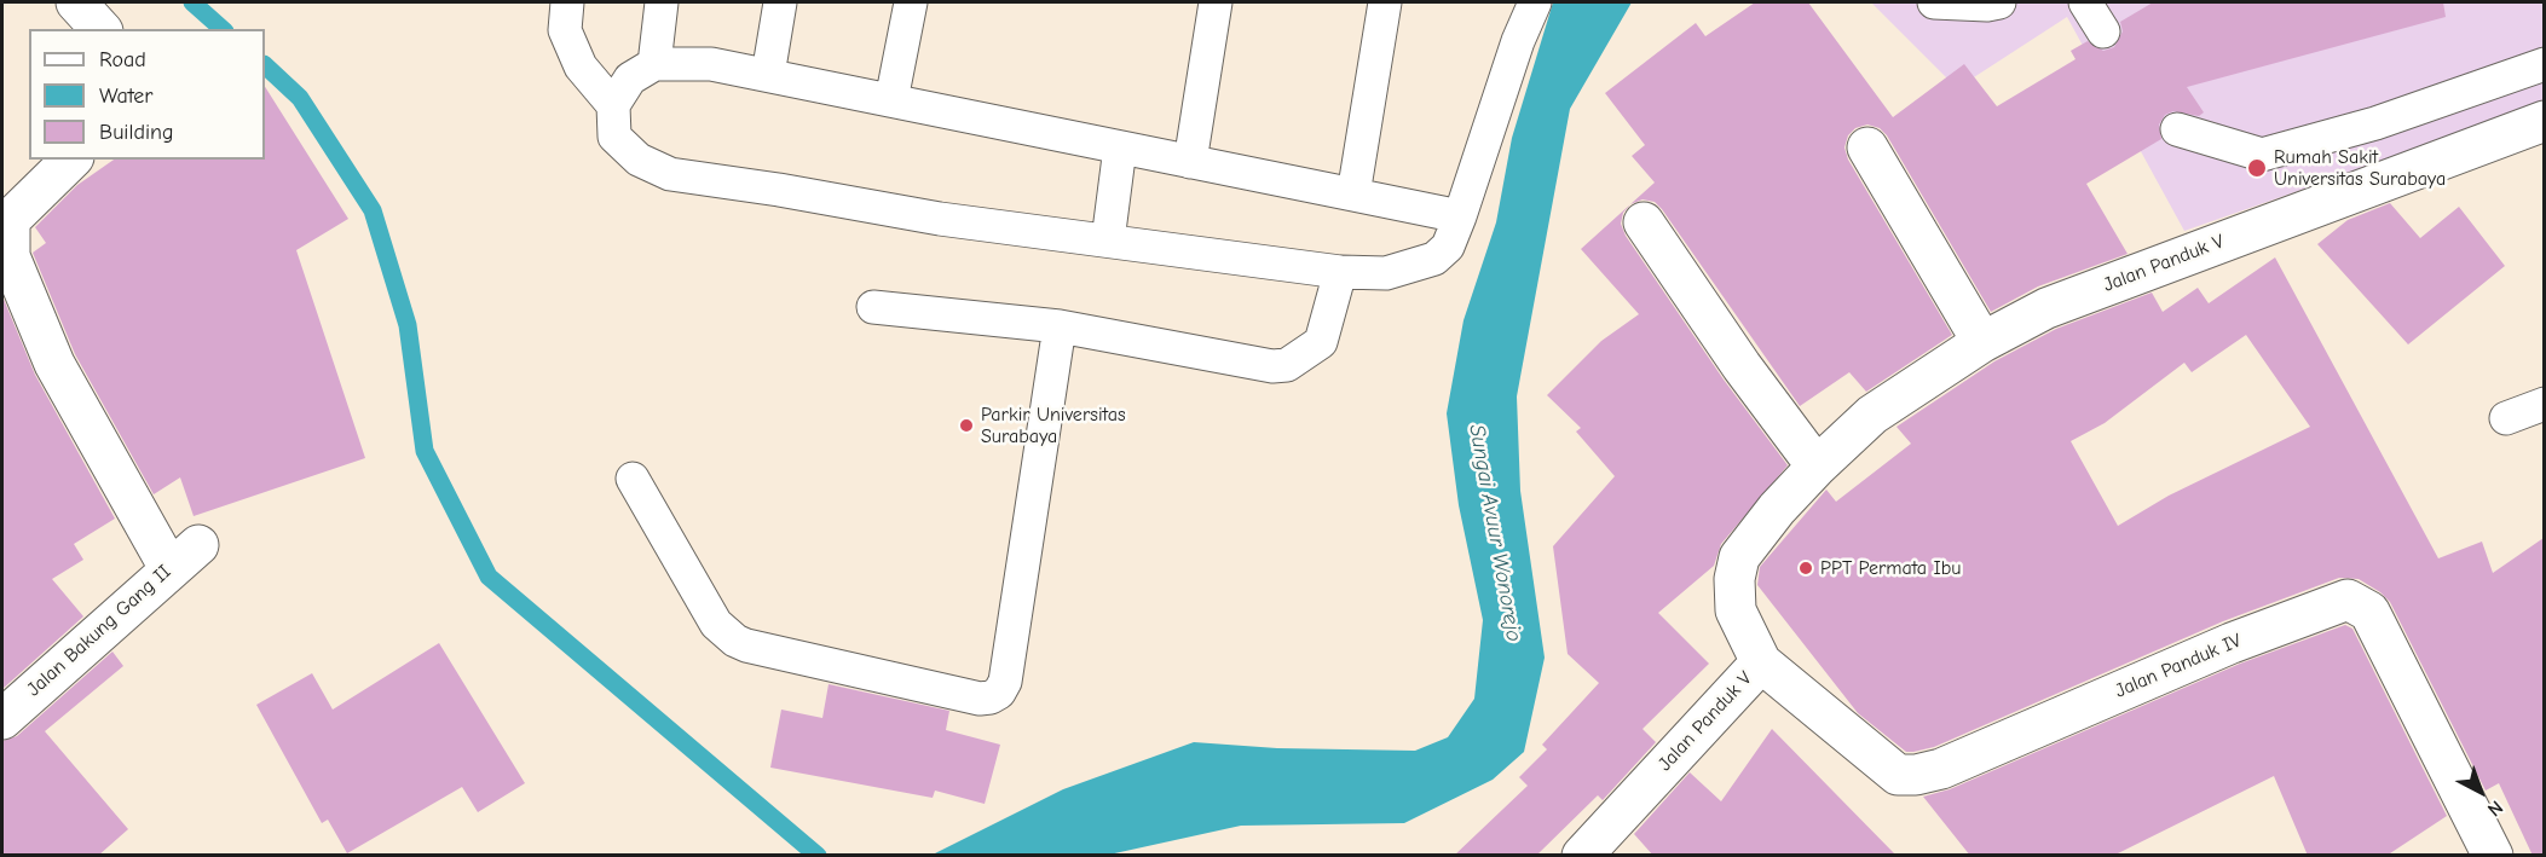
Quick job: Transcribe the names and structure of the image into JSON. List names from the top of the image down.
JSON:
{
  "streets": {
    "street": ["Jalan Panduk V", "Jalan Bakung Gang II", "Jalan Panduk IV"]
  },
  "crossings": [
    ["Jalan Panduk V", "Jalan Panduk IV"]
  ],
  "water": ["Sungai Avuur Wonorejo"],
  "places": ["Rumah Sakit Universitas Surabaya", "Parkir Universitas Surabaya", "PPT Permata Ibu"],
  "legend": ["Road", "Water", "Building"],
  "north": "bottom right"
}
